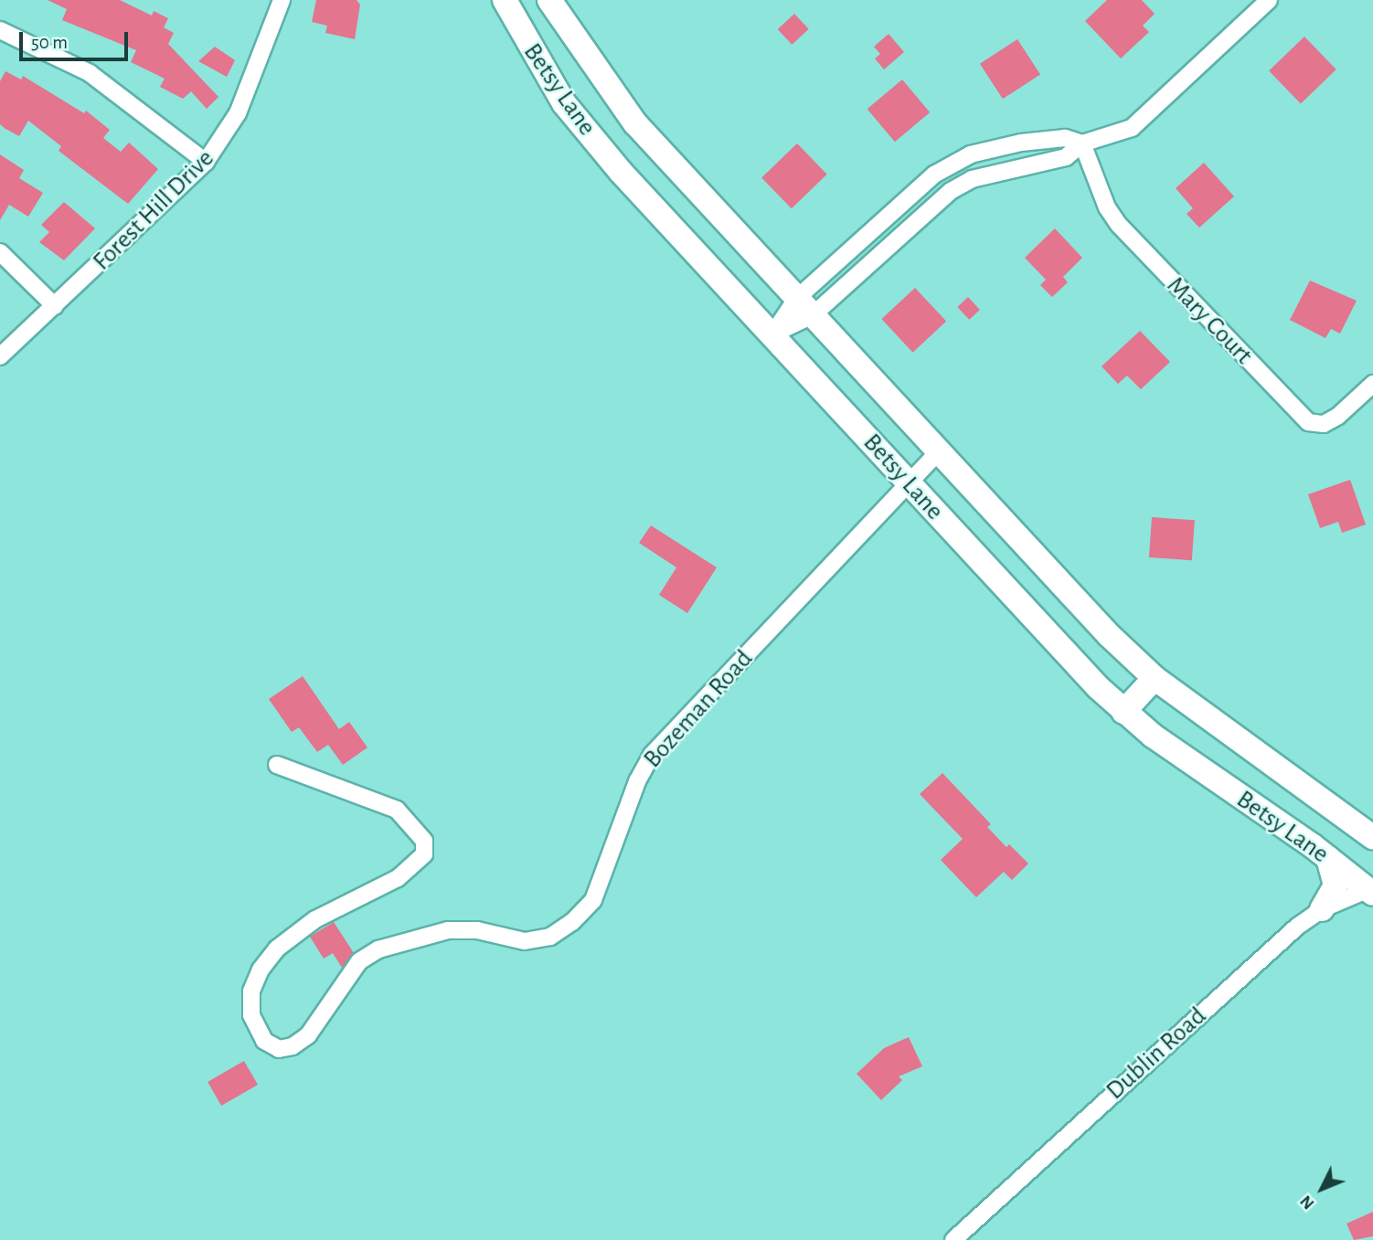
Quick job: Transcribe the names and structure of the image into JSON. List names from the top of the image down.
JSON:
{
  "streets": {
    "main road": ["Betsy Lane"],
    "street": [
      "Forest Hill Drive",
      "Mary Court",
      "Bozeman Road",
      "Dublin Road"
    ]
  },
  "crossings": [
    ["Betsy Lane", "Bozeman Road"],
    ["Betsy Lane", "Dublin Road"]
  ],
  "scale_bar": "50 m",
  "north": "bottom left"
}
